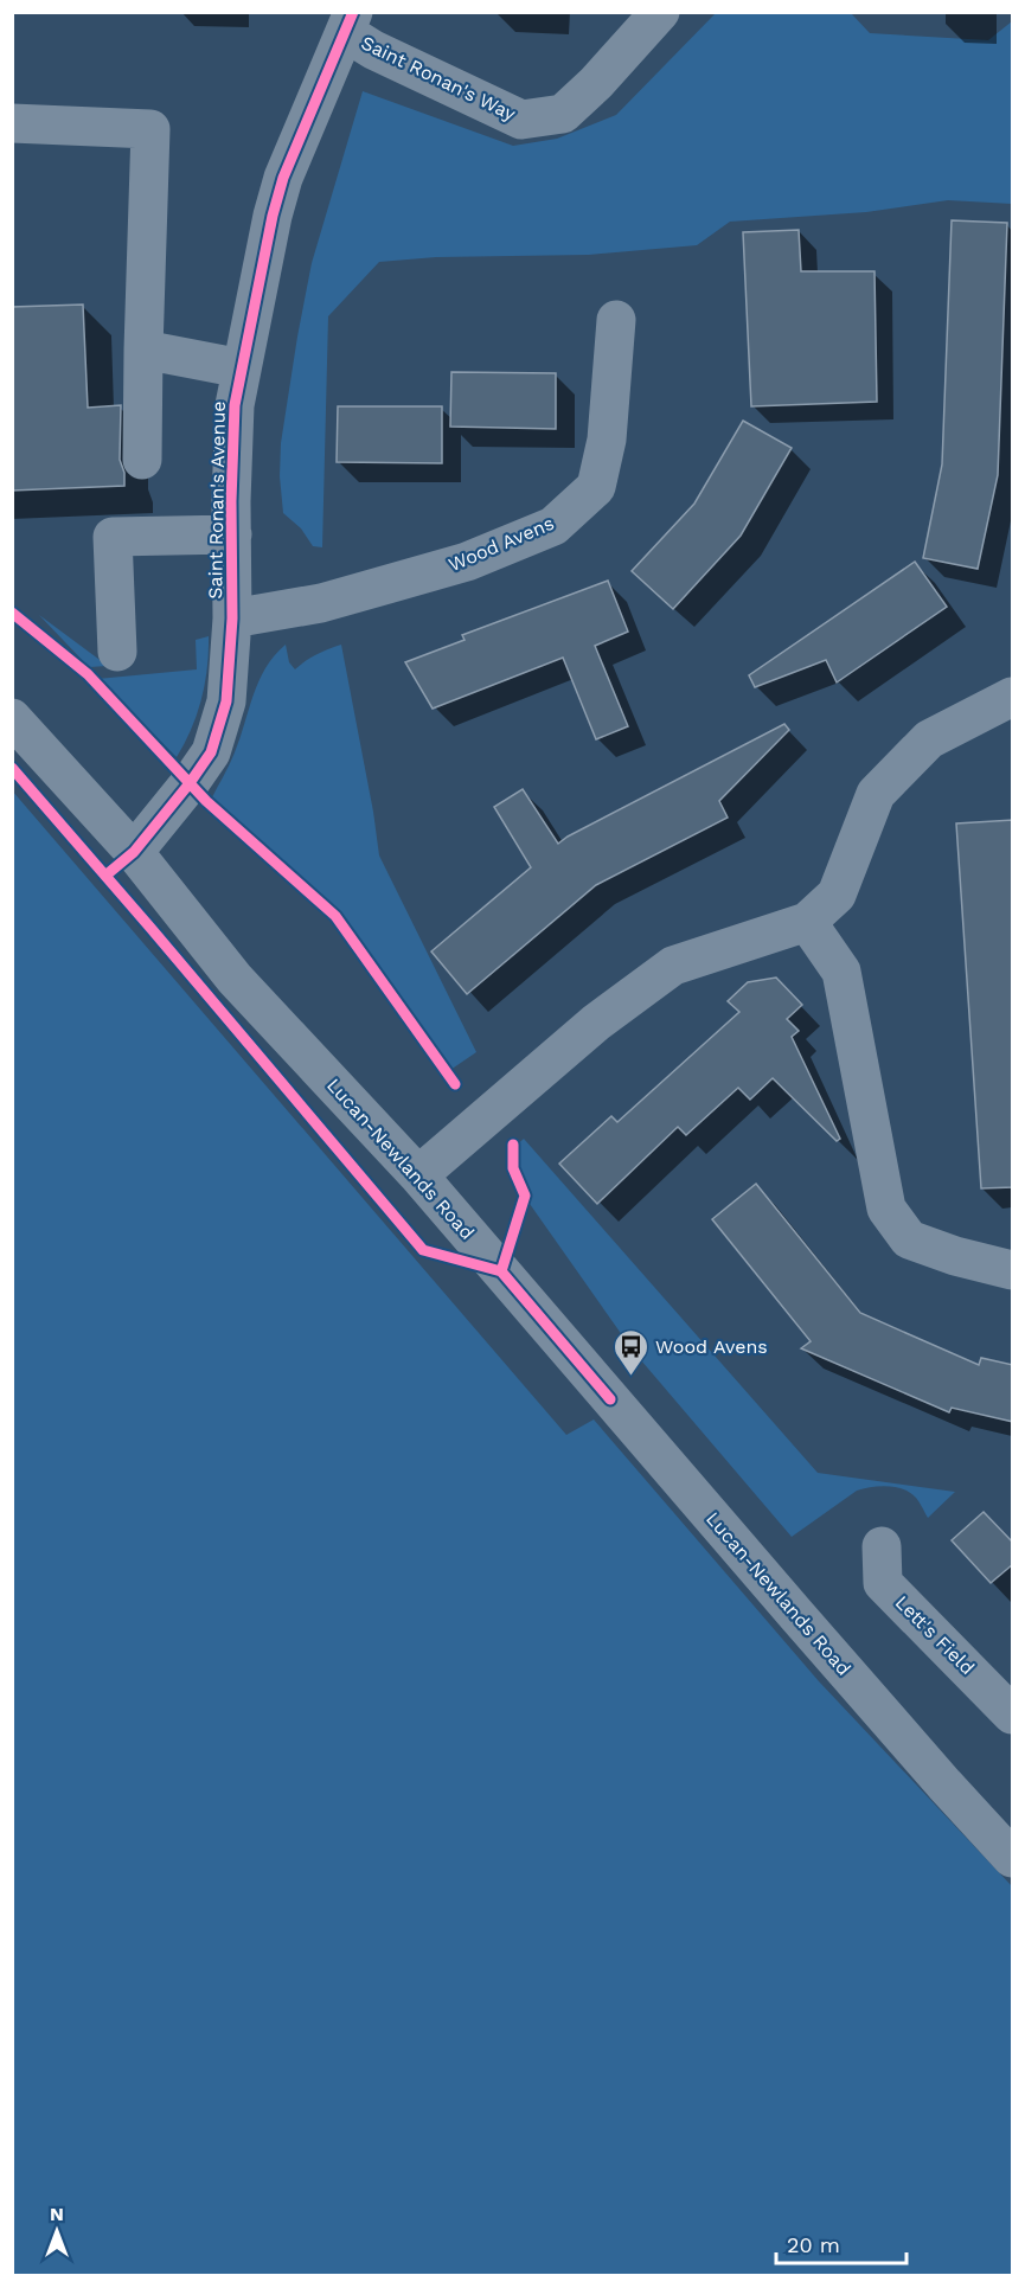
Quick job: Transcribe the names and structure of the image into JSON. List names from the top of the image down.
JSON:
{
  "streets": {
    "street": [
      "Saint Ronan's Way",
      "Saint Ronan's Avenue",
      "Wood Avens",
      "Lucan-Newlands Road",
      "Lett's Field"
    ]
  },
  "crossings": [
    ["Saint Ronan's Way", "Saint Ronan's Avenue"],
    ["Saint Ronan's Avenue", "Wood Avens"],
    ["Saint Ronan's Avenue", "Lucan-Newlands Road"]
  ],
  "places": {
    "bus stop": ["Wood Avens"]
  },
  "scale_bar": "20 m",
  "north": "top"
}
